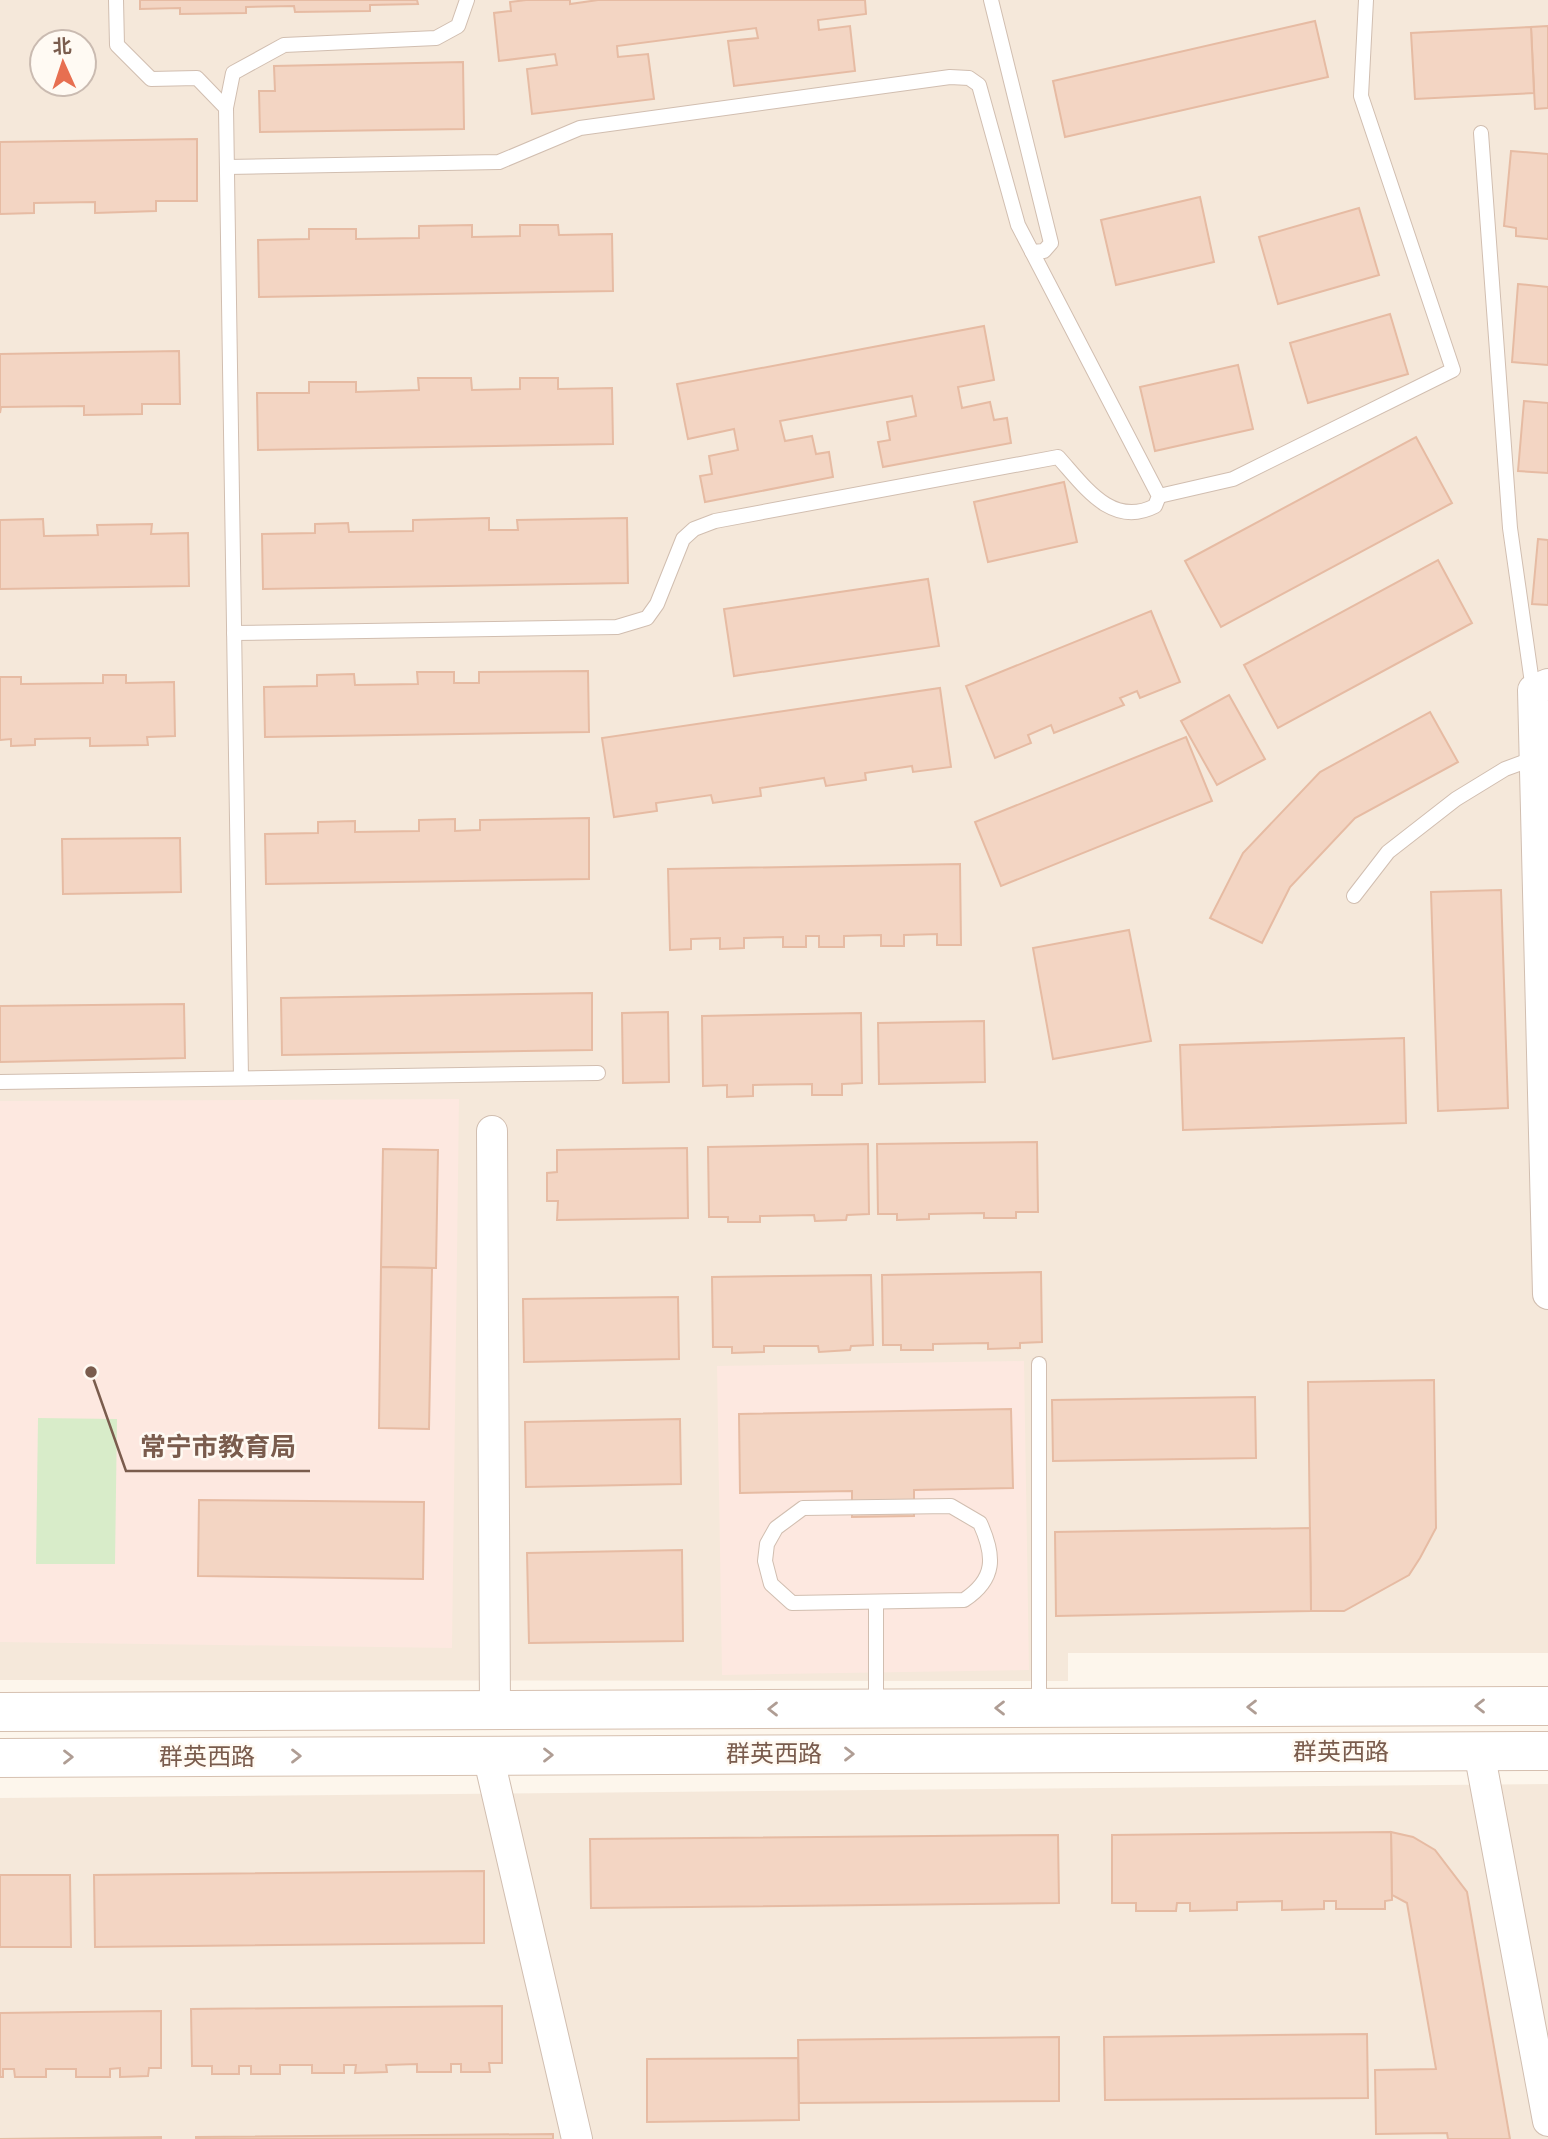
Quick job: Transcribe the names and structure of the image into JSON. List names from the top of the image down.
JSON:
{
  "streets": {
    "main road": ["群英西路"]
  },
  "places": ["常宁市教育局"],
  "north": "top"
}
